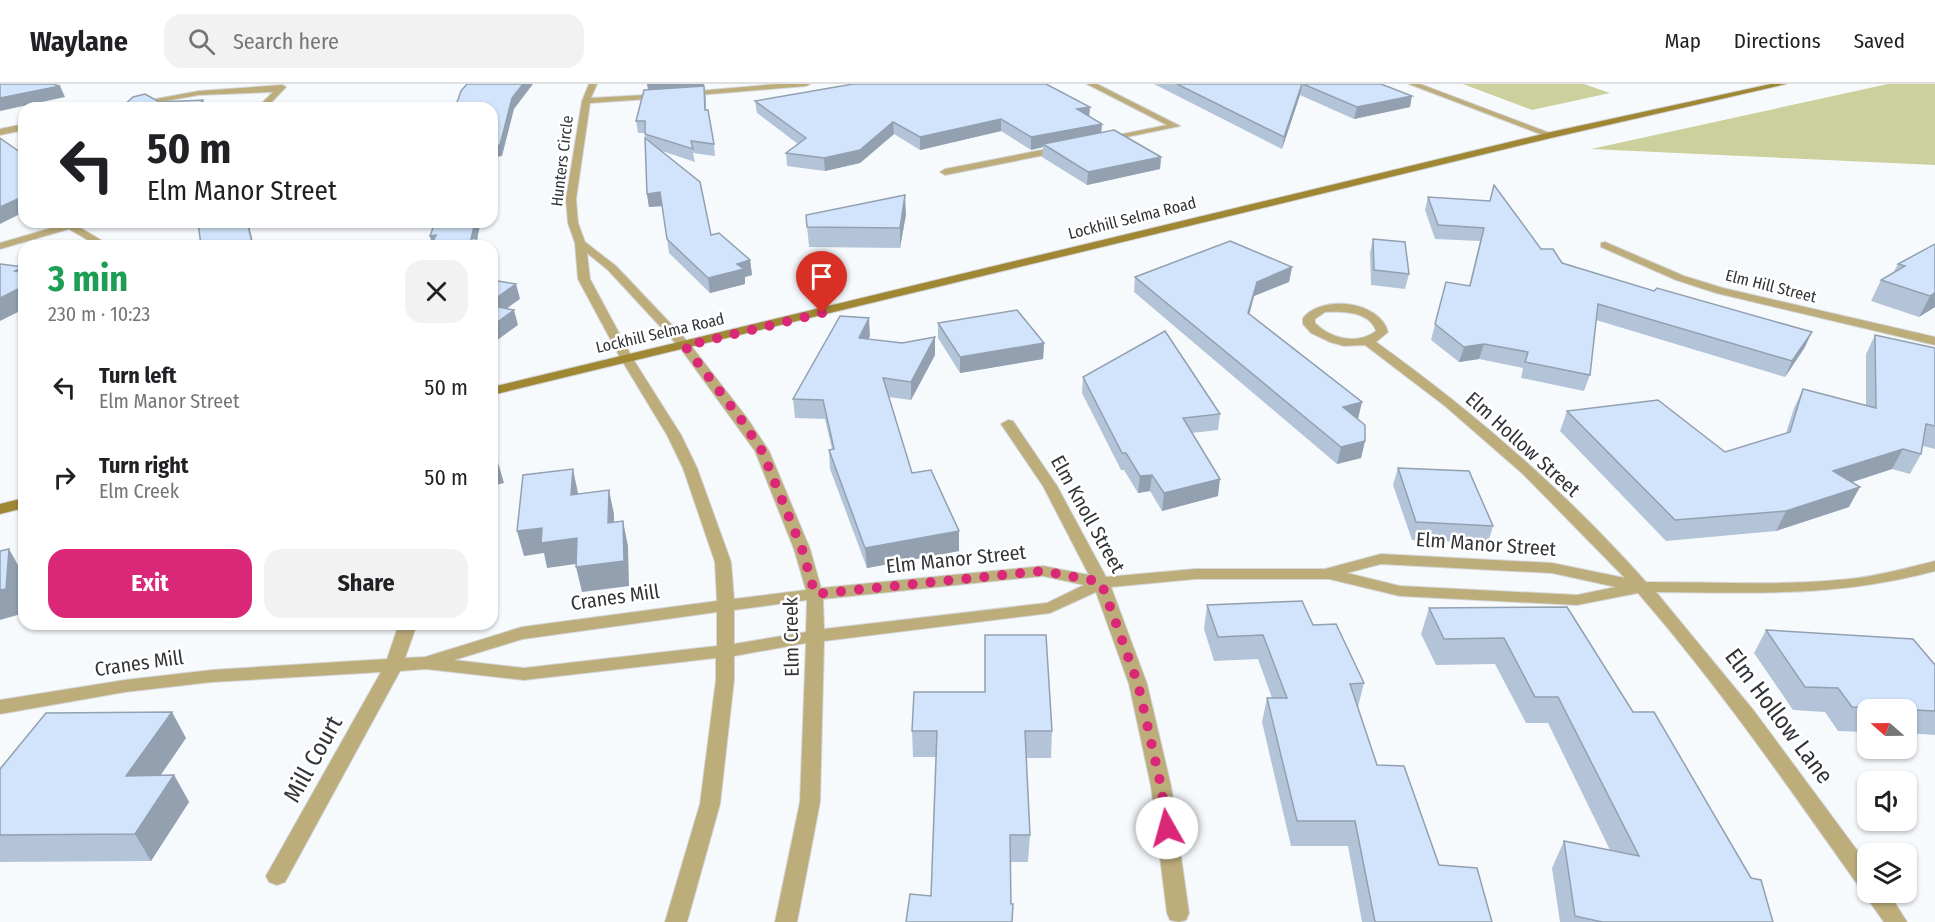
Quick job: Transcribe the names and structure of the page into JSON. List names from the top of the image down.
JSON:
{
  "streets": {
    "main road": ["Lockhill Selma Road"],
    "street": [
      "Hunters Circle",
      "Elm Hill Street",
      "Elm Hollow Street",
      "Elm Knoll Street",
      "Elm Manor Street",
      "Cranes Mill",
      "Elm Creek",
      "Elm Hollow Lane",
      "Mill Court"
    ]
  },
  "crossings": [
    ["Hunters Circle", "Lockhill Selma Road"],
    ["Lockhill Selma Road", "Elm Creek"],
    ["Elm Hollow Street", "Elm Manor Street"],
    ["Elm Hollow Street", "Elm Hollow Lane"],
    ["Elm Knoll Street", "Elm Manor Street"],
    ["Elm Manor Street", "Cranes Mill"],
    ["Elm Manor Street", "Elm Creek"],
    ["Elm Manor Street", "Elm Hollow Lane"],
    ["Cranes Mill", "Elm Creek"],
    ["Cranes Mill", "Mill Court"]
  ],
  "north": "left",
  "page": {
    "header": "Waylane",
    "search": "Search here",
    "nav": ["Map", "Directions", "Saved"],
    "turn": ["50 m", "Elm Manor Street"],
    "heading": ["3 min", "230 m · 10:23"],
    "list": [
      {
        "name": "Turn left",
        "note": "Elm Manor Street",
        "value": "50 m"
      },
      {
        "name": "Turn right",
        "note": "Elm Creek",
        "value": "50 m"
      }
    ],
    "buttons": ["Exit", "Share"]
  }
}
